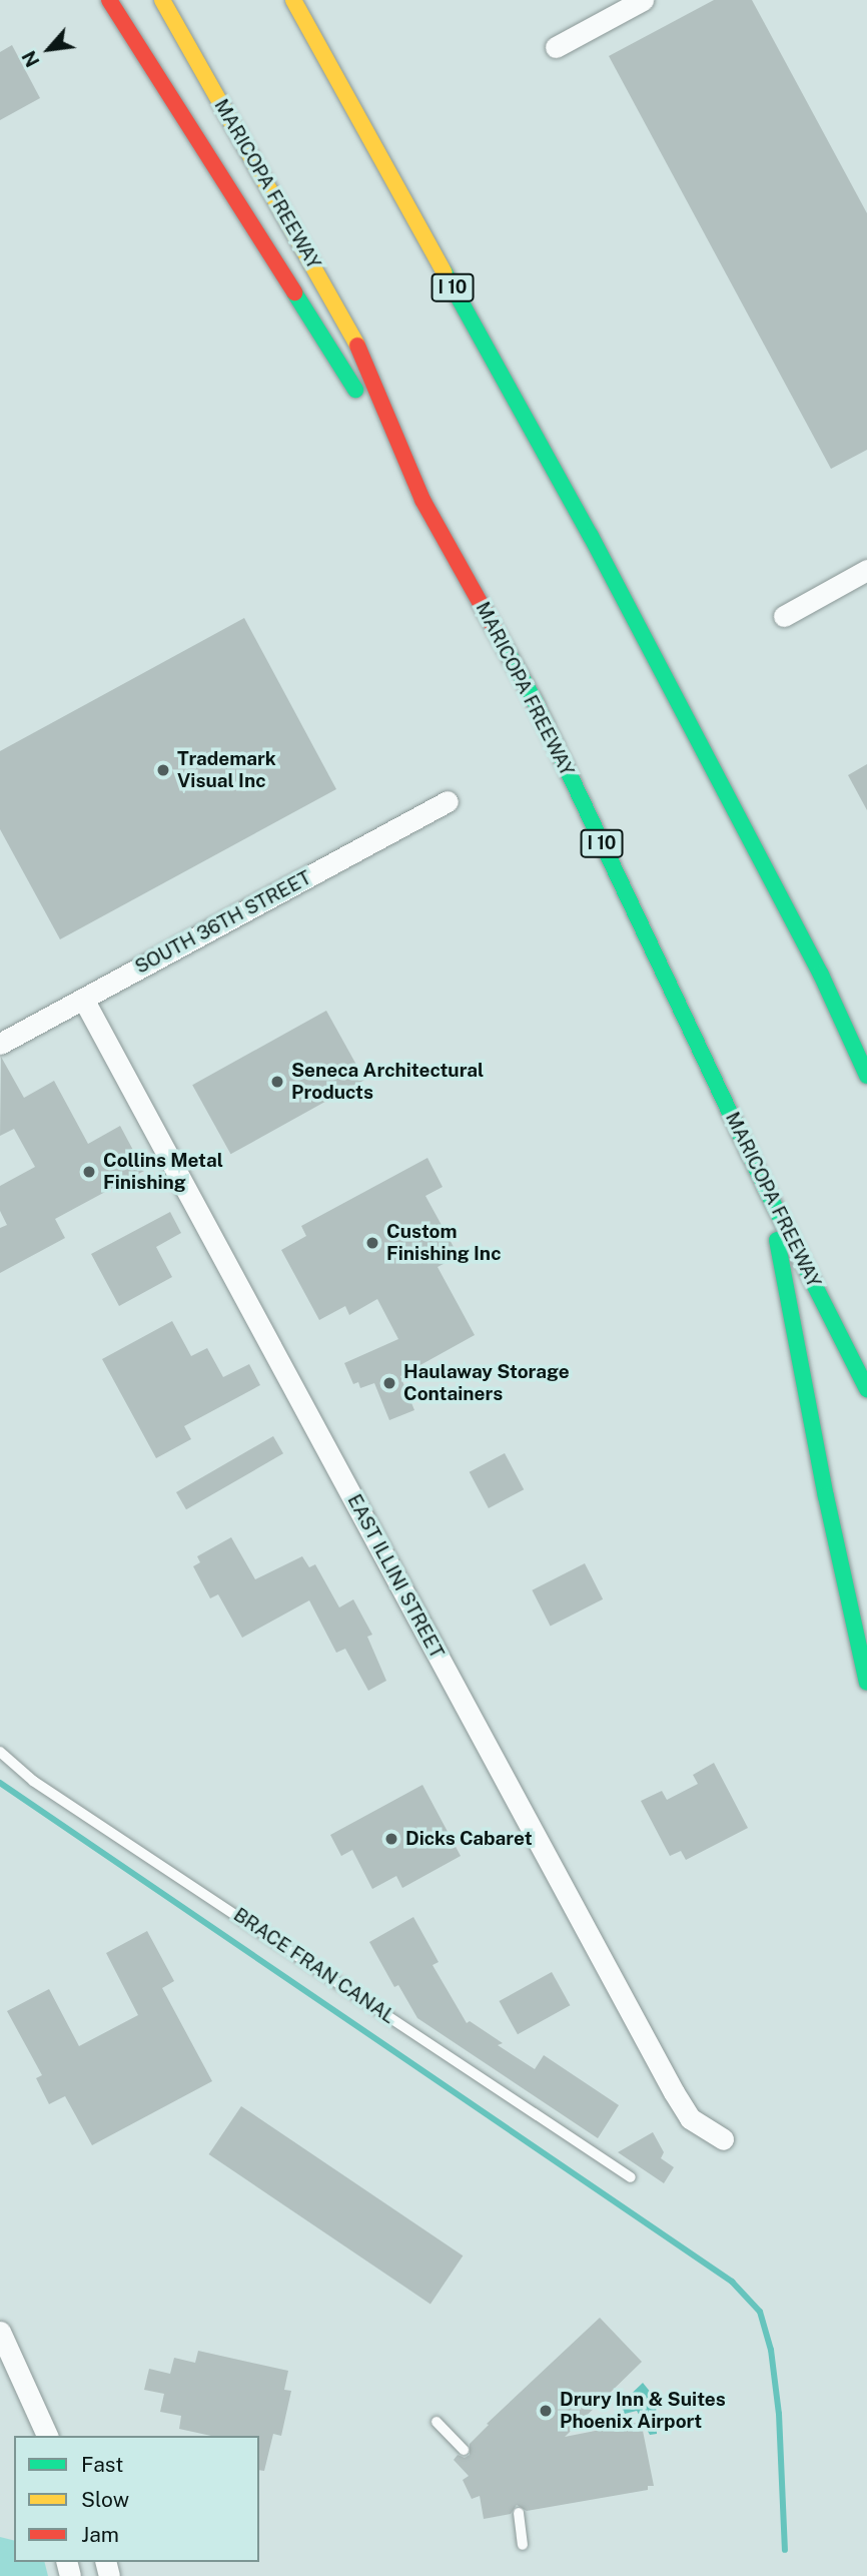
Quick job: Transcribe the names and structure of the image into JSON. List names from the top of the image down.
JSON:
{
  "streets": {
    "highway": ["MARICOPA FREEWAY", "I 10"],
    "street": ["SOUTH 36TH STREET", "EAST ILLINI STREET"],
    "lane": ["BRACE FRAN CANAL"]
  },
  "crossings": [
    ["SOUTH 36TH STREET", "EAST ILLINI STREET"]
  ],
  "places": [
    "Trademark Visual Inc",
    "Seneca Architectural Products",
    "Collins Metal Finishing",
    "Custom Finishing Inc",
    "Haulaway Storage Containers",
    "Dicks Cabaret",
    "Drury Inn & Suites Phoenix Airport"
  ],
  "legend": ["Fast", "Slow", "Jam"],
  "north": "bottom left"
}
